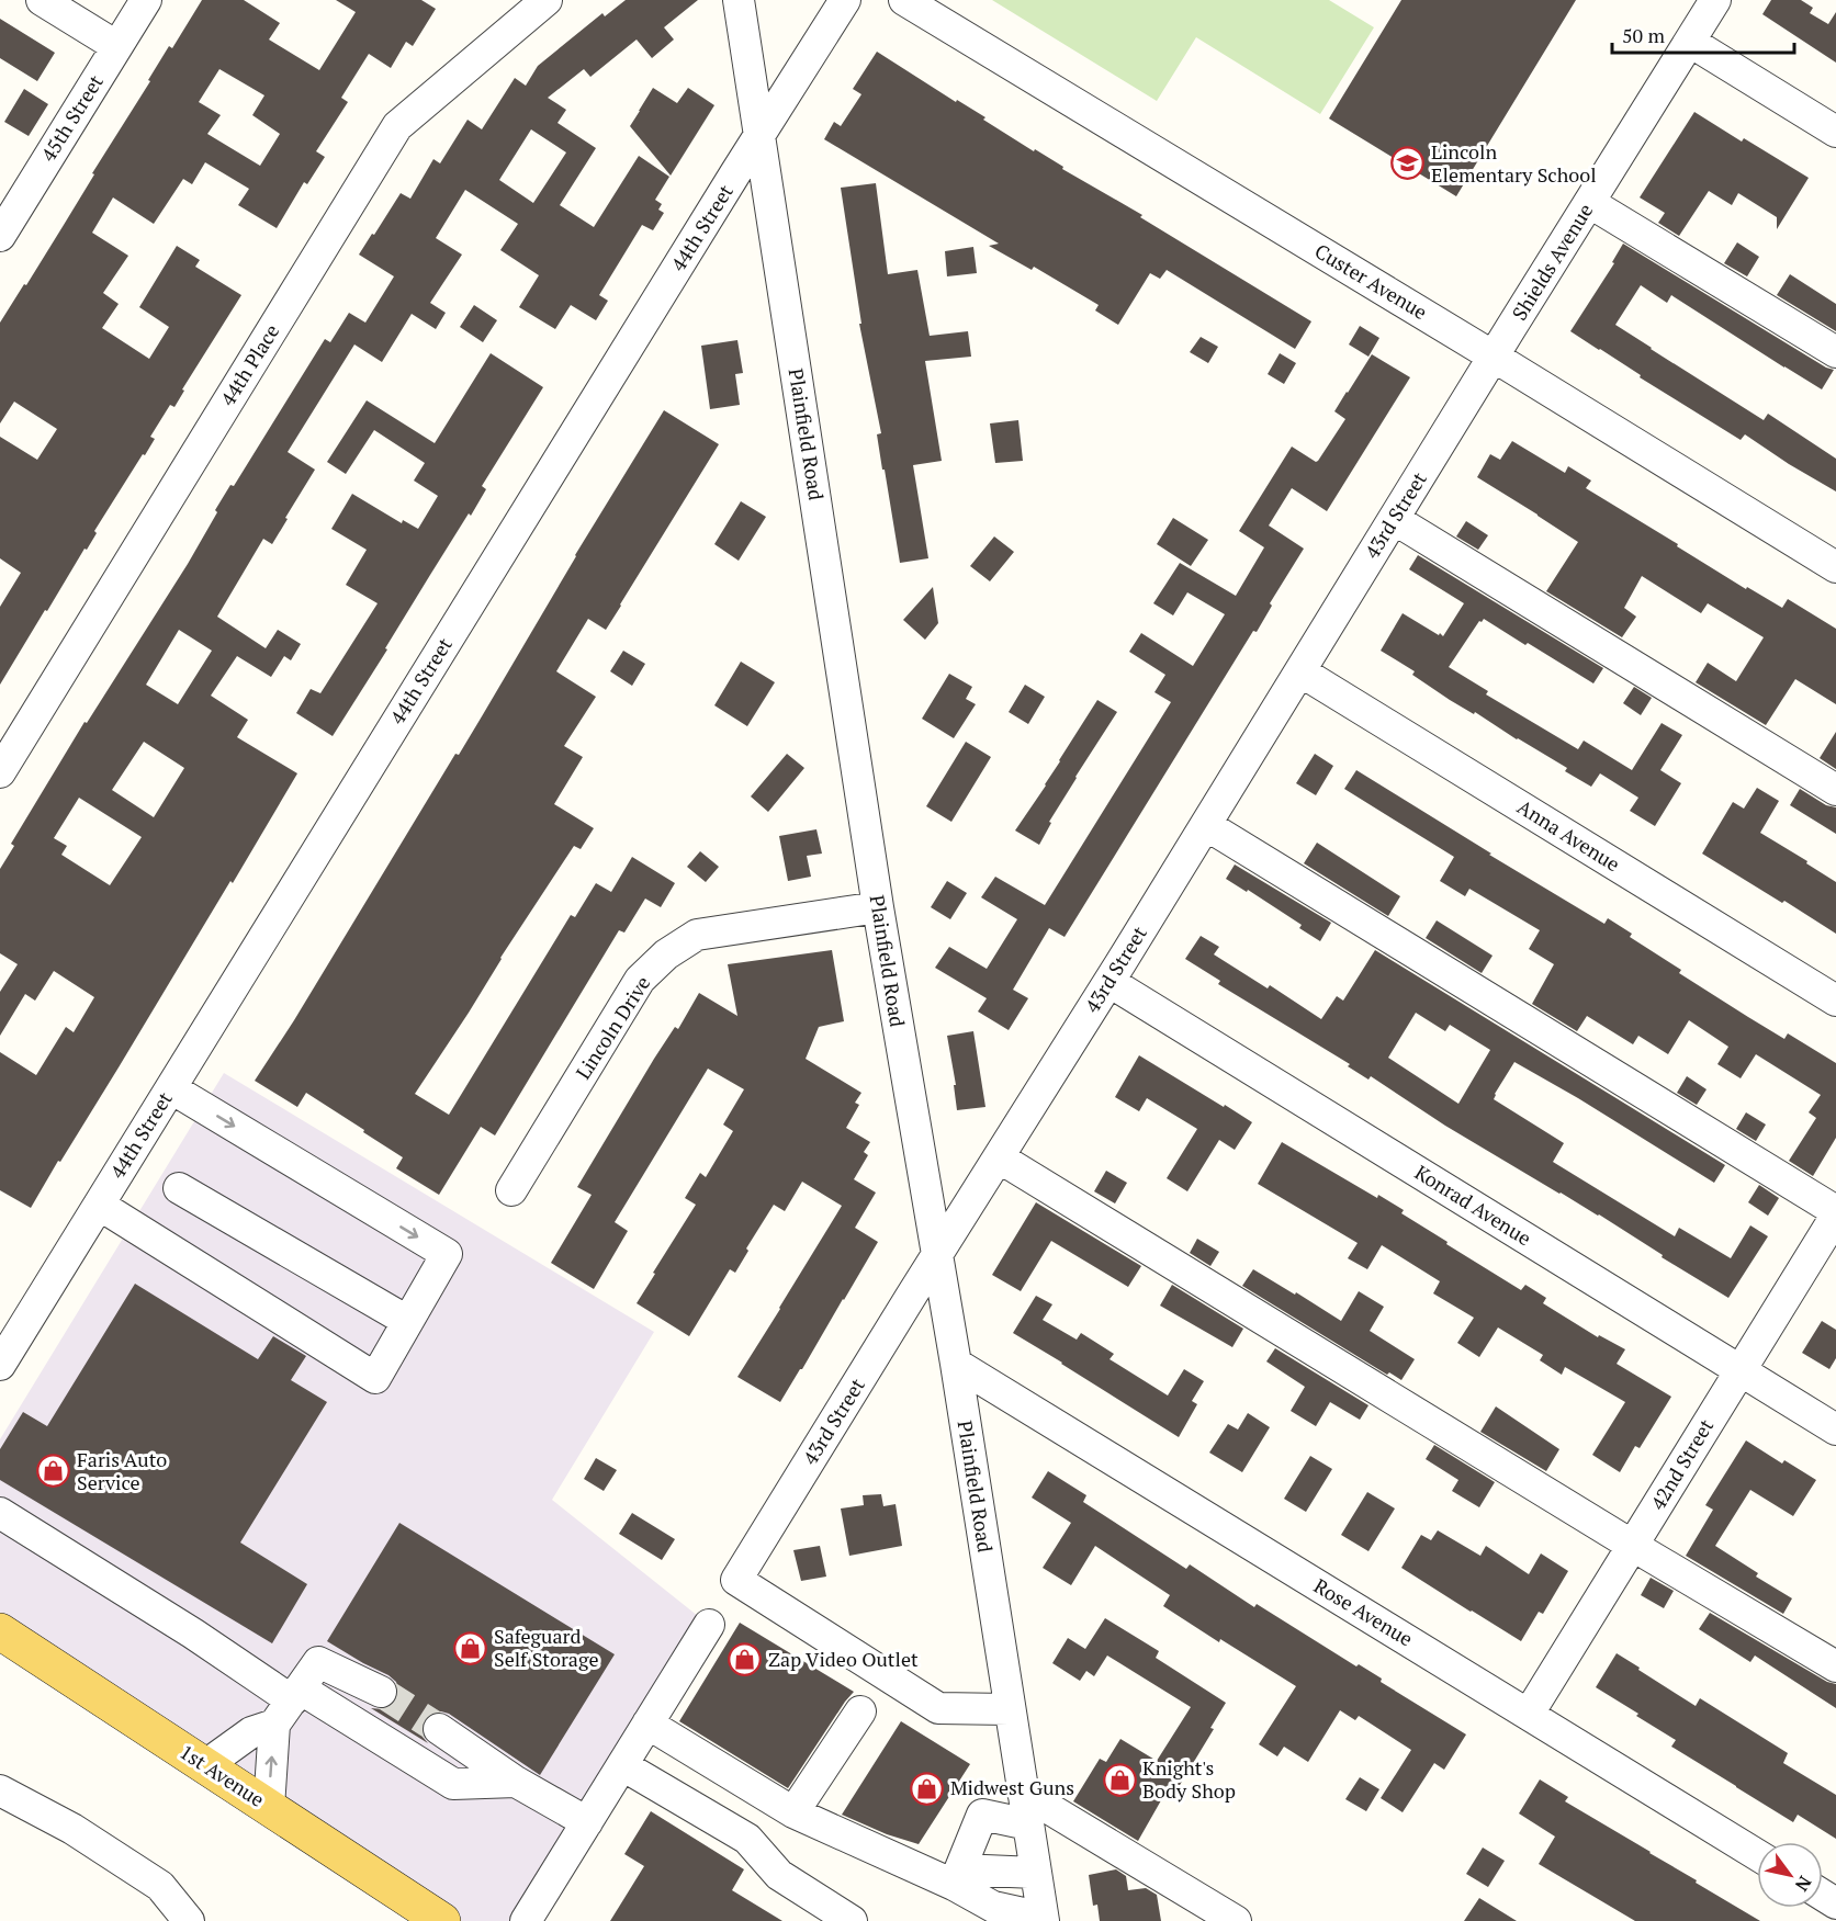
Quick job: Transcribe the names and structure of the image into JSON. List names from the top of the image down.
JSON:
{
  "streets": {
    "main road": ["1st Avenue"],
    "street": [
      "45th Street",
      "44th Street",
      "Shields Avenue",
      "Custer Avenue",
      "44th Place",
      "Plainfield Road",
      "43rd Street",
      "Anna Avenue",
      "Lincoln Drive",
      "Konrad Avenue",
      "42nd Street",
      "Rose Avenue"
    ]
  },
  "crossings": [
    ["44th Street", "Plainfield Road"],
    ["Shields Avenue", "Custer Avenue"],
    ["Shields Avenue", "43rd Street"],
    ["Custer Avenue", "43rd Street"],
    ["Plainfield Road", "43rd Street"],
    ["Plainfield Road", "Lincoln Drive"],
    ["Plainfield Road", "Rose Avenue"],
    ["43rd Street", "Anna Avenue"],
    ["43rd Street", "Konrad Avenue"],
    ["Konrad Avenue", "42nd Street"],
    ["42nd Street", "Rose Avenue"]
  ],
  "places": {
    "school or university": ["Lincoln Elementary School"],
    "shop": [
      "Faris Auto Service",
      "Safeguard Self Storage",
      "Zap Video Outlet",
      "Knight's Body Shop",
      "Midwest Guns"
    ]
  },
  "scale_bar": "50 m",
  "north": "bottom right"
}
